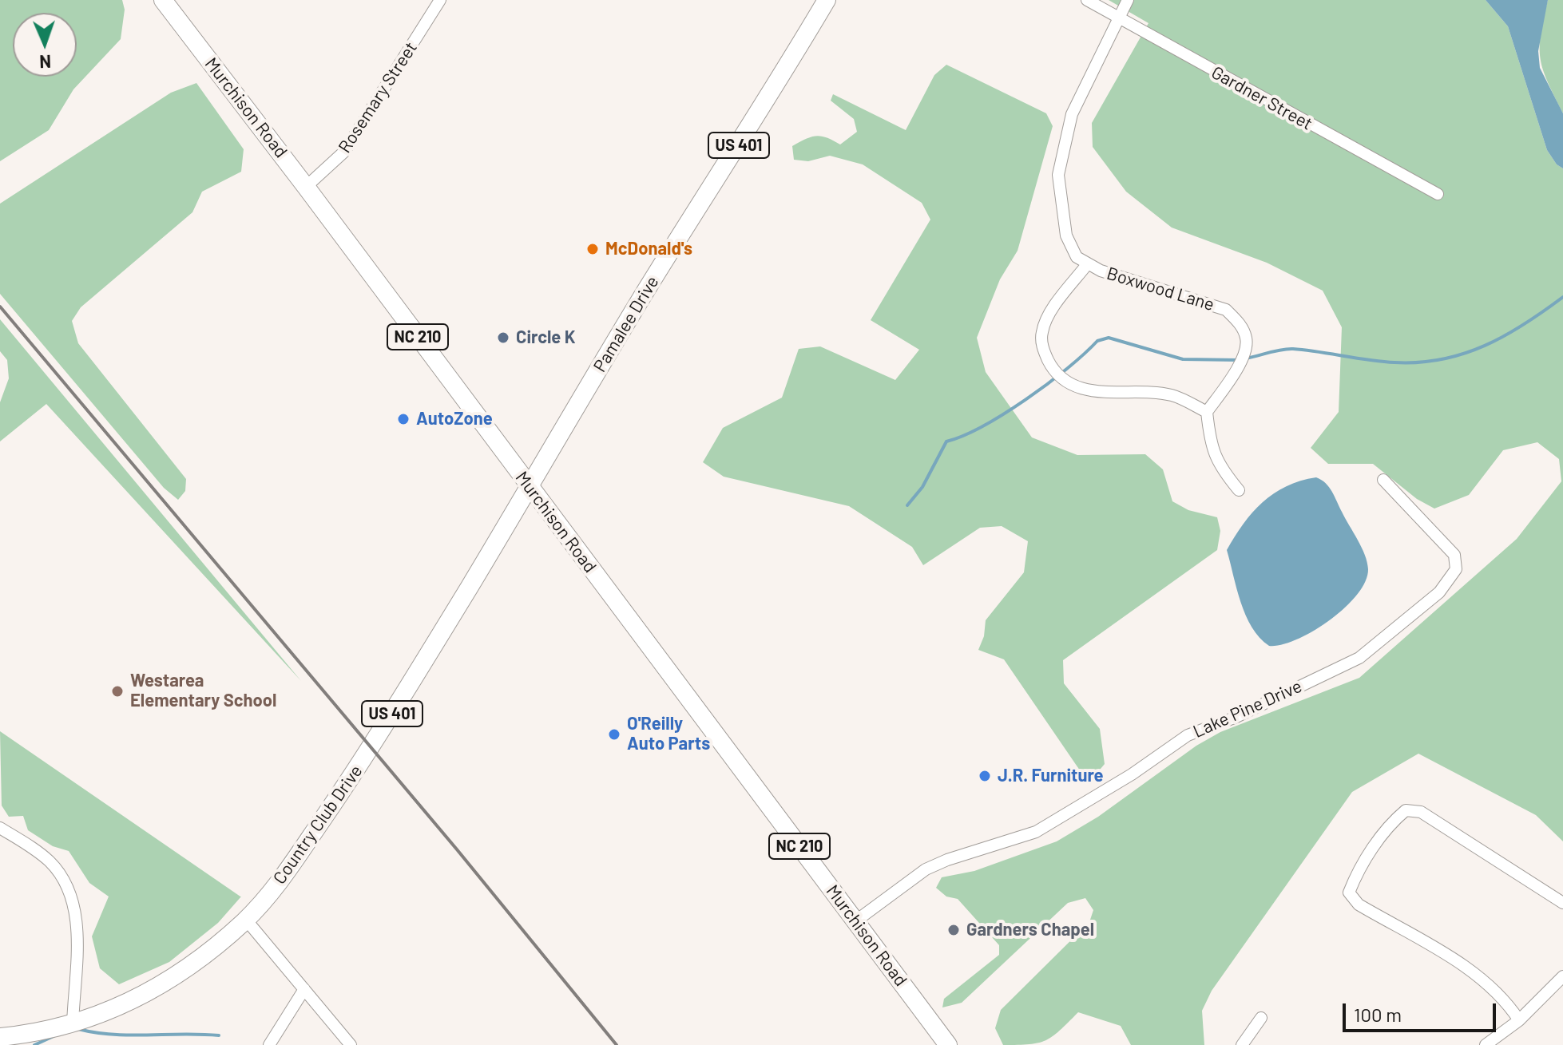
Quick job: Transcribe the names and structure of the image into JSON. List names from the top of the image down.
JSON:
{
  "streets": {
    "main road": [
      "Murchison Road",
      "US 401",
      "Pamalee Drive",
      "NC 210",
      "Country Club Drive"
    ],
    "street": [
      "Rosemary Street",
      "Gardner Street",
      "Boxwood Lane",
      "Lake Pine Drive"
    ]
  },
  "crossings": [
    ["Rosemary Street", "Murchison Road"],
    ["Gardner Street", "Boxwood Lane"],
    ["Murchison Road", "Pamalee Drive"],
    ["Murchison Road", "Lake Pine Drive"],
    ["Murchison Road", "Country Club Drive"],
    ["Pamalee Drive", "Country Club Drive"]
  ],
  "places": [
    "McDonald's",
    "Circle K",
    "AutoZone",
    "Westarea Elementary School",
    "O'Reilly Auto Parts",
    "J.R. Furniture",
    "Gardners Chapel"
  ],
  "scale_bar": "100 m",
  "north": "bottom"
}
